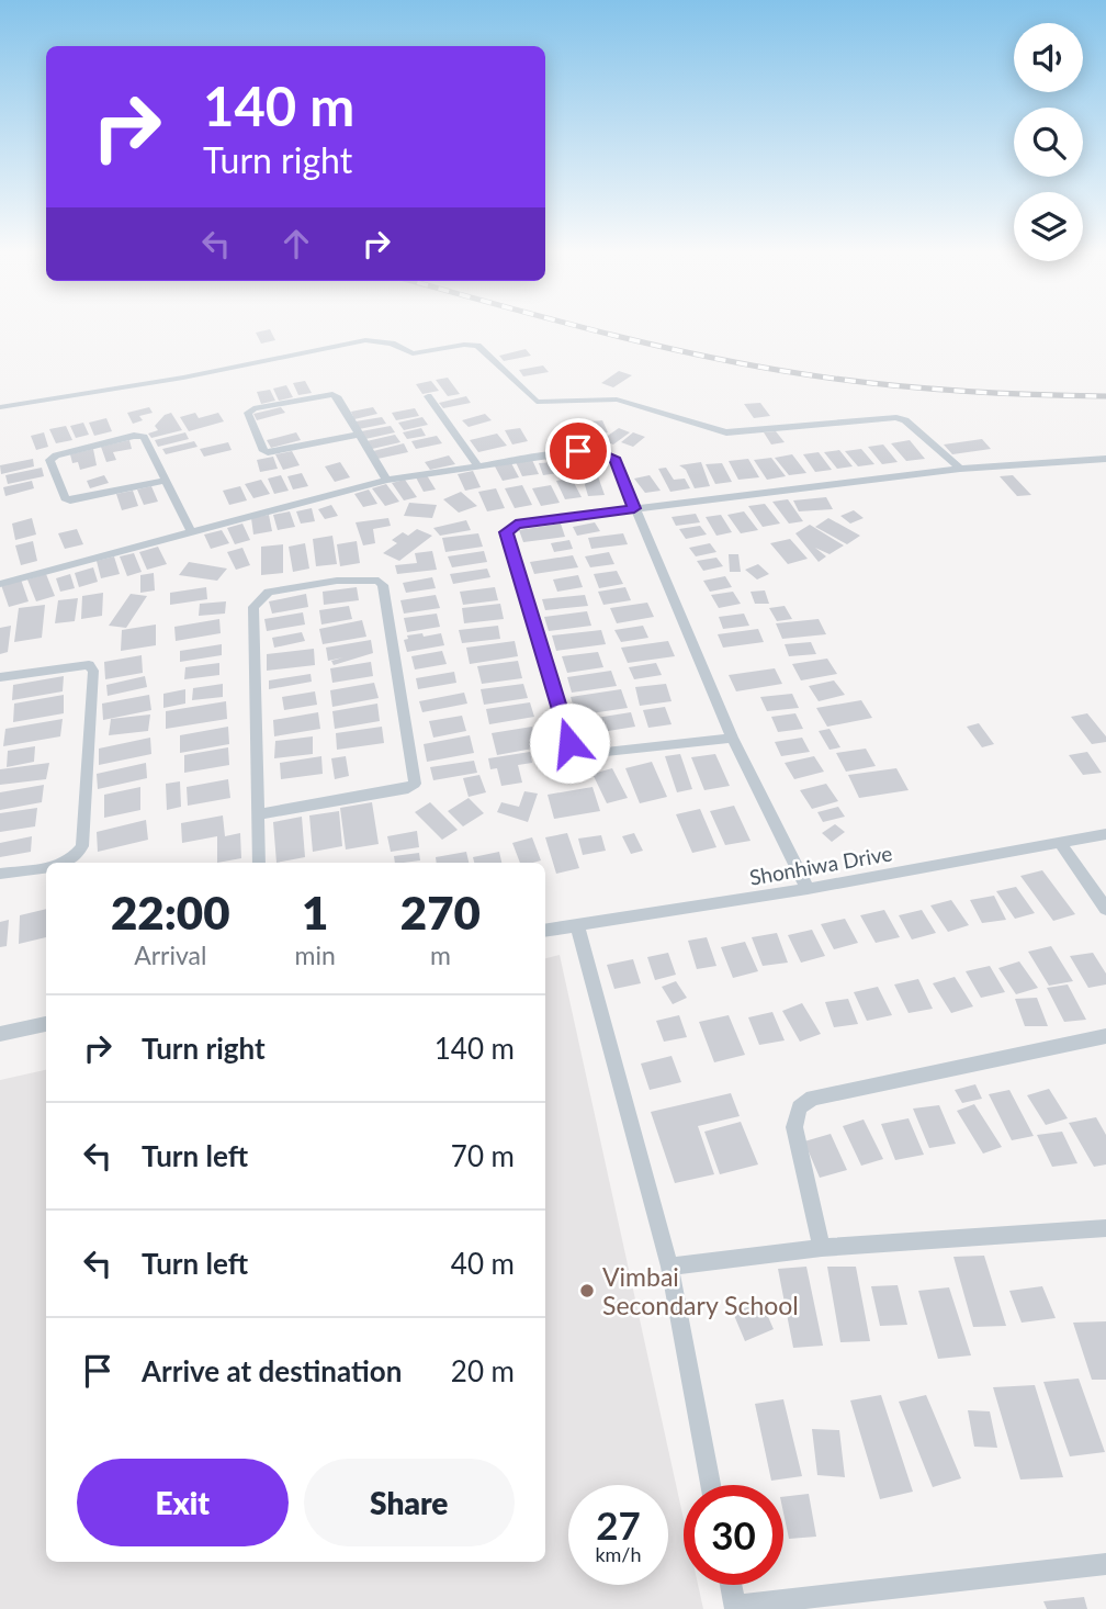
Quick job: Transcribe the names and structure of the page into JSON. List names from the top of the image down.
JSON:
{
  "streets": {
    "street": ["Shonhiwa Drive"]
  },
  "places": ["Vimbai Secondary School"],
  "page": {
    "turn": ["140 m", "Turn right"],
    "eta": [
      "22:00",
      "Arrival",
      "1",
      "min",
      "270",
      "m"
    ],
    "list": [
      {
        "name": "Turn right",
        "value": "140 m"
      },
      {
        "name": "Turn left",
        "value": "70 m"
      },
      {
        "name": "Turn left",
        "value": "40 m"
      },
      {
        "name": "Arrive at destination",
        "value": "20 m"
      }
    ],
    "buttons": ["Exit", "Share"],
    "speed": "27 km/h",
    "limit": "30"
  }
}
